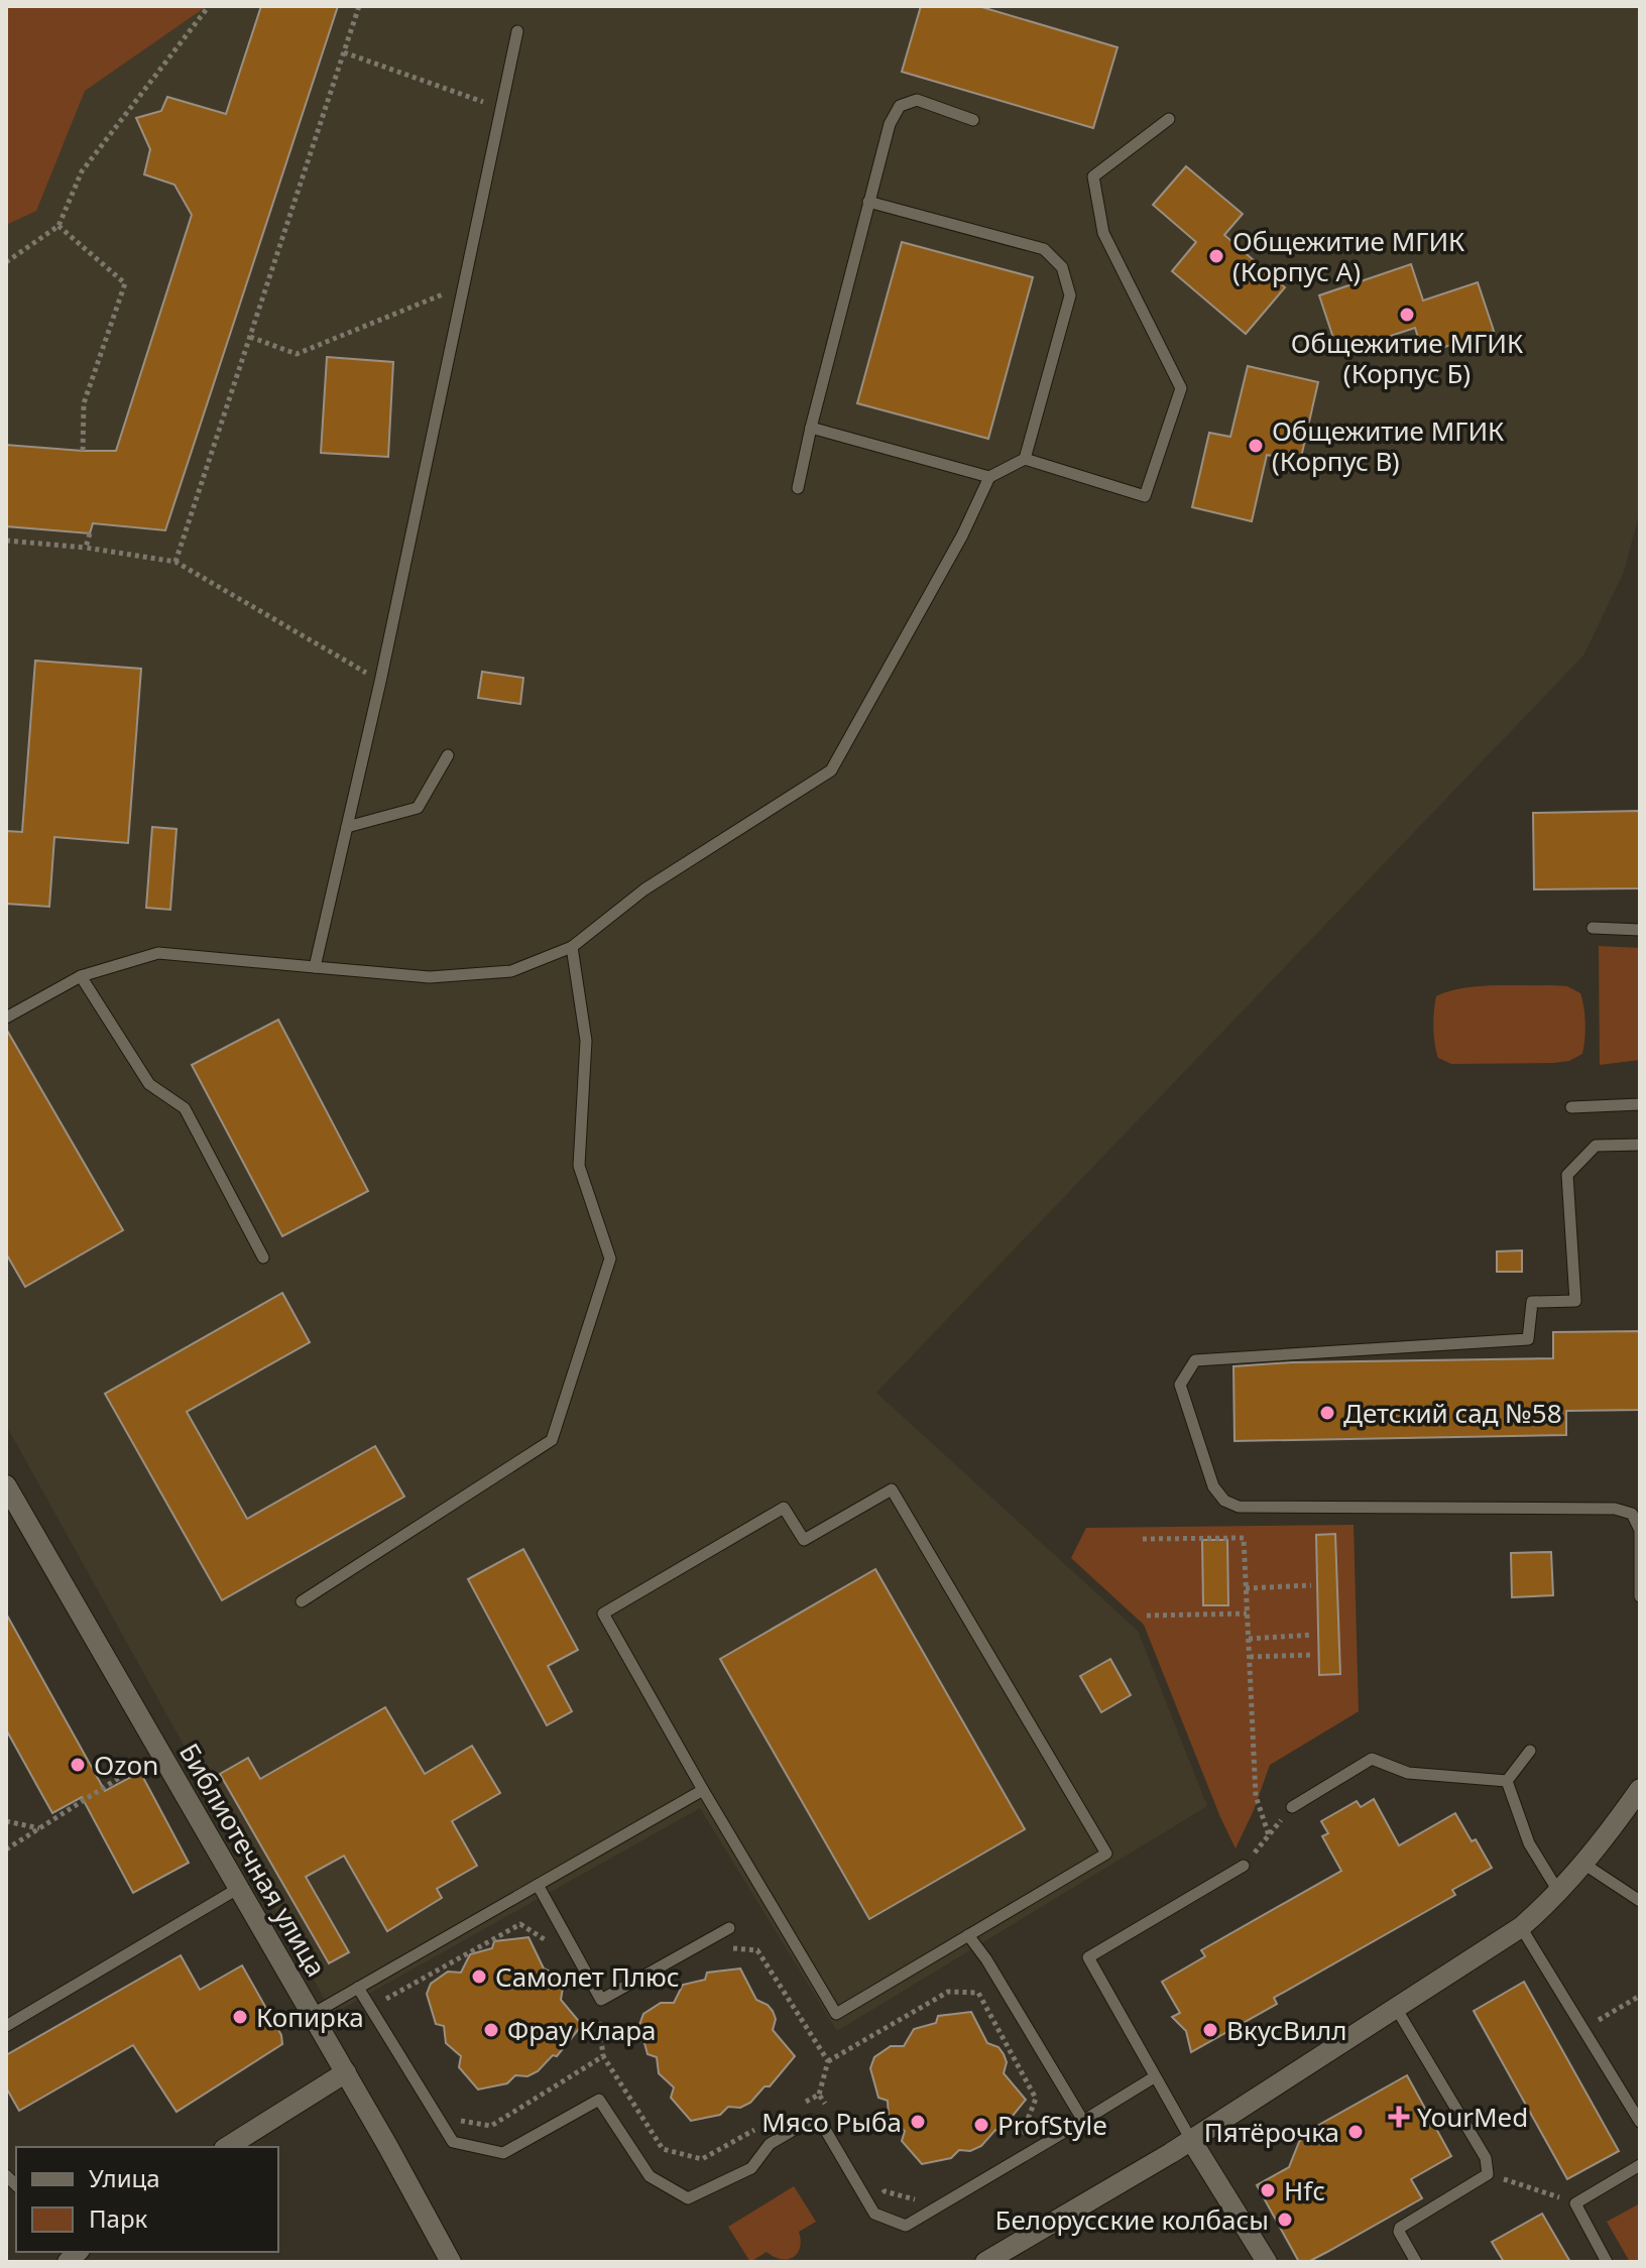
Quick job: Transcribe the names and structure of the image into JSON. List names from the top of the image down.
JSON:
{
  "streets": {
    "street": ["Библиотечная улица"]
  },
  "places": {
    "other": [
      "Общежитие МГИК (Корпус А)",
      "Общежитие МГИК (Корпус Б)",
      "Общежитие МГИК (Корпус В)",
      "Детский сад №58",
      "Ozon",
      "Самолет Плюс",
      "Копирка",
      "Фрау Клара",
      "ВкусВилл",
      "Мясо Рыба",
      "ProfStyle",
      "Пятёрочка",
      "Hfc",
      "Белорусские колбасы"
    ],
    "health": ["YourMed"]
  },
  "legend": ["Улица", "Парк"]
}
